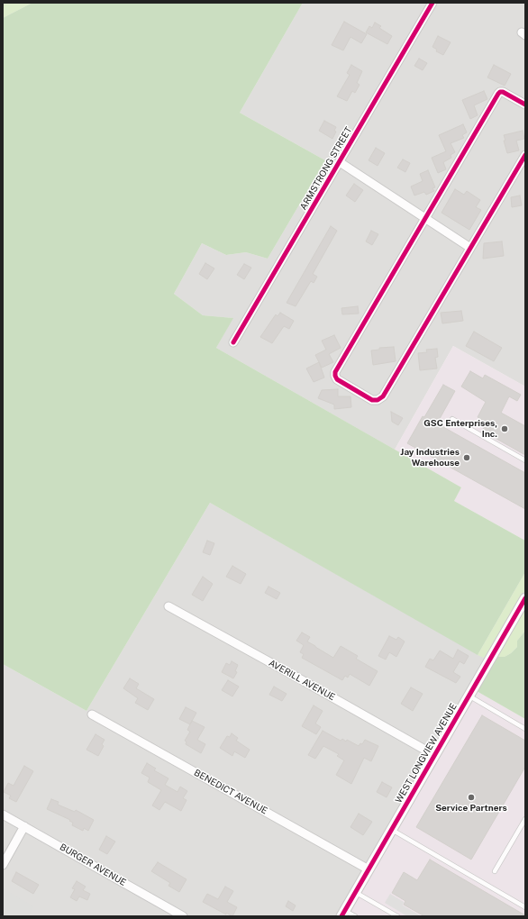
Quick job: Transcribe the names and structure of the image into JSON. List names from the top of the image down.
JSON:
{
  "streets": {
    "street": [
      "ARMSTRONG STREET",
      "AVERILL AVENUE",
      "WEST LONGVIEW AVENUE",
      "BENEDICT AVENUE",
      "BURGER AVENUE"
    ]
  },
  "crossings": [
    ["AVERILL AVENUE", "WEST LONGVIEW AVENUE"],
    ["WEST LONGVIEW AVENUE", "BENEDICT AVENUE"]
  ],
  "places": ["GSC Enterprises, Inc.", "Jay Industries Warehouse", "Service Partners"]
}
